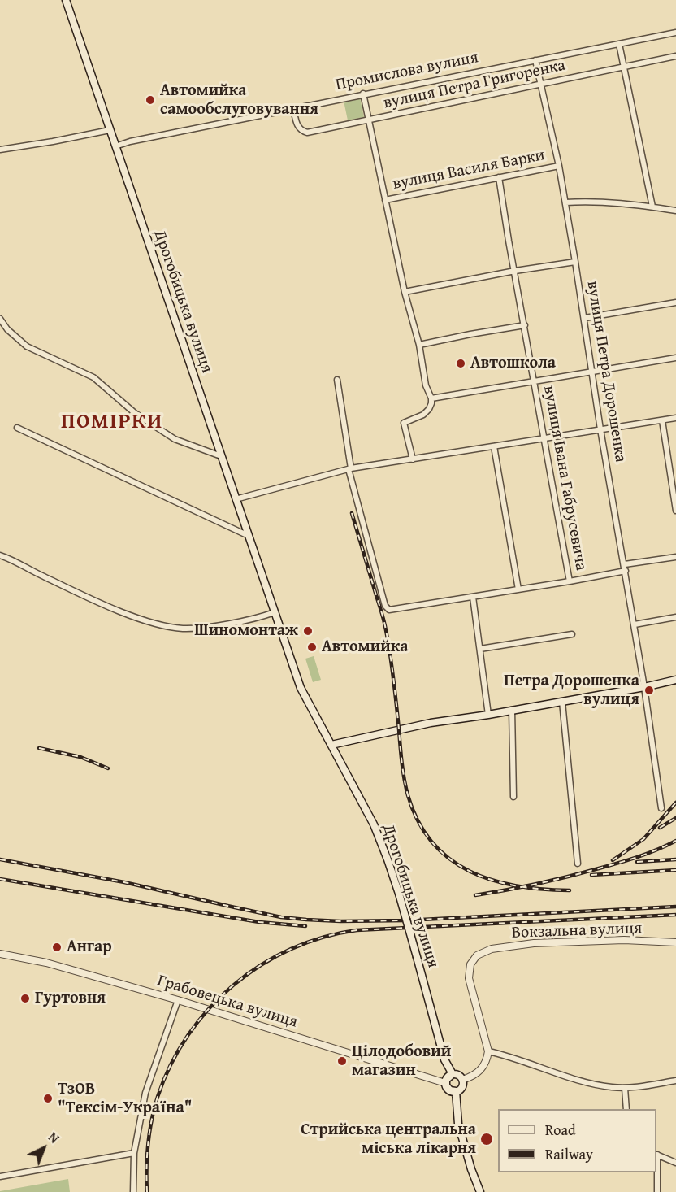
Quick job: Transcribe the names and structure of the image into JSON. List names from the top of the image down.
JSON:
{
  "streets": {
    "main road": ["Дрогобицька вулиця"],
    "street": [
      "Промислова вулиця",
      "вулиця Петра Григоренка",
      "вулиця Василя Барки",
      "вулиця Петра Дорошенка",
      "вулиця Івана Габрусевича",
      "Вокзальна вулиця",
      "Грабовецька вулиця"
    ]
  },
  "crossings": [
    ["Промислова вулиця", "вулиця Петра Григоренка"],
    ["Промислова вулиця", "Дрогобицька вулиця"],
    ["Промислова вулиця", "вулиця Петра Дорошенка"],
    ["вулиця Петра Григоренка", "вулиця Петра Дорошенка"],
    ["вулиця Василя Барки", "вулиця Петра Дорошенка"],
    ["вулиця Василя Барки", "вулиця Івана Габрусевича"],
    ["Дрогобицька вулиця", "Грабовецька вулиця"]
  ],
  "districts": ["ПОМІРКИ"],
  "places": [
    "Автомийка самообслуговування",
    "Автошкола",
    "Шиномонтаж",
    "Автомийка",
    "Петра Дорошенка вулиця",
    "Ангар",
    "Гуртовня",
    "Цілодобовий магазин",
    "ТзОВ \"Тексім-Україна\"",
    "Стрийська центральна міська лікарня"
  ],
  "legend": ["Road", "Railway"],
  "north": "top right"
}
